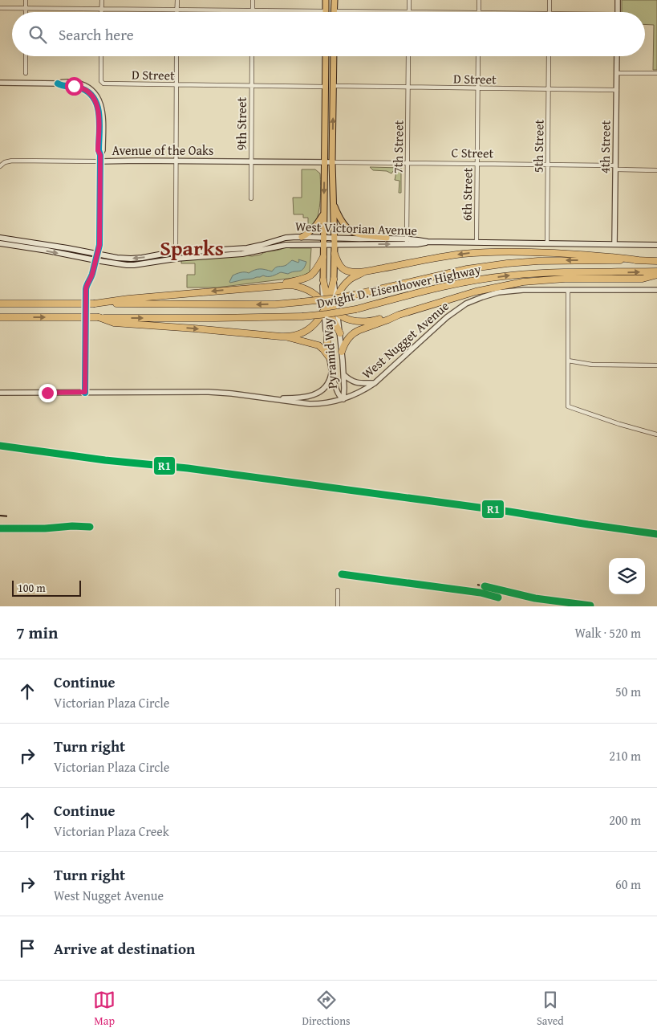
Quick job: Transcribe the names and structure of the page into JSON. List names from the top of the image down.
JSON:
{
  "streets": {
    "highway": ["Dwight D. Eisenhower Highway"],
    "main road": ["West Victorian Avenue", "Pyramid Way"],
    "street": [
      "D Street",
      "9th Street",
      "5th Street",
      "7th Street",
      "4th Street",
      "Avenue of the Oaks",
      "C Street",
      "6th Street",
      "West Nugget Avenue"
    ]
  },
  "crossings": [
    ["D Street", "9th Street"],
    ["D Street", "5th Street"],
    ["D Street", "7th Street"],
    ["D Street", "4th Street"],
    ["D Street", "6th Street"],
    ["D Street", "Pyramid Way"],
    ["9th Street", "Avenue of the Oaks"],
    ["5th Street", "C Street"],
    ["5th Street", "West Victorian Avenue"],
    ["7th Street", "C Street"],
    ["7th Street", "West Victorian Avenue"],
    ["4th Street", "C Street"],
    ["4th Street", "West Victorian Avenue"],
    ["Avenue of the Oaks", "C Street"],
    ["Avenue of the Oaks", "Pyramid Way"],
    ["C Street", "6th Street"],
    ["C Street", "Pyramid Way"],
    ["6th Street", "West Victorian Avenue"],
    ["West Victorian Avenue", "Pyramid Way"],
    ["West Nugget Avenue", "Pyramid Way"]
  ],
  "districts": ["Sparks"],
  "lines": ["transit line R1"],
  "scale_bar": "100 m",
  "page": {
    "search": "Search here",
    "scale": "100 m",
    "heading": ["7 min", "Walk · 520 m"],
    "list": [
      ["Continue", "Victorian Plaza Circle", "50 m"],
      ["Turn right", "Victorian Plaza Circle", "210 m"],
      ["Continue", "Victorian Plaza Creek", "200 m"],
      ["Turn right", "West Nugget Avenue", "60 m"],
      "Arrive at destination"
    ],
    "nav": ["Map", "Directions", "Saved"]
  }
}
